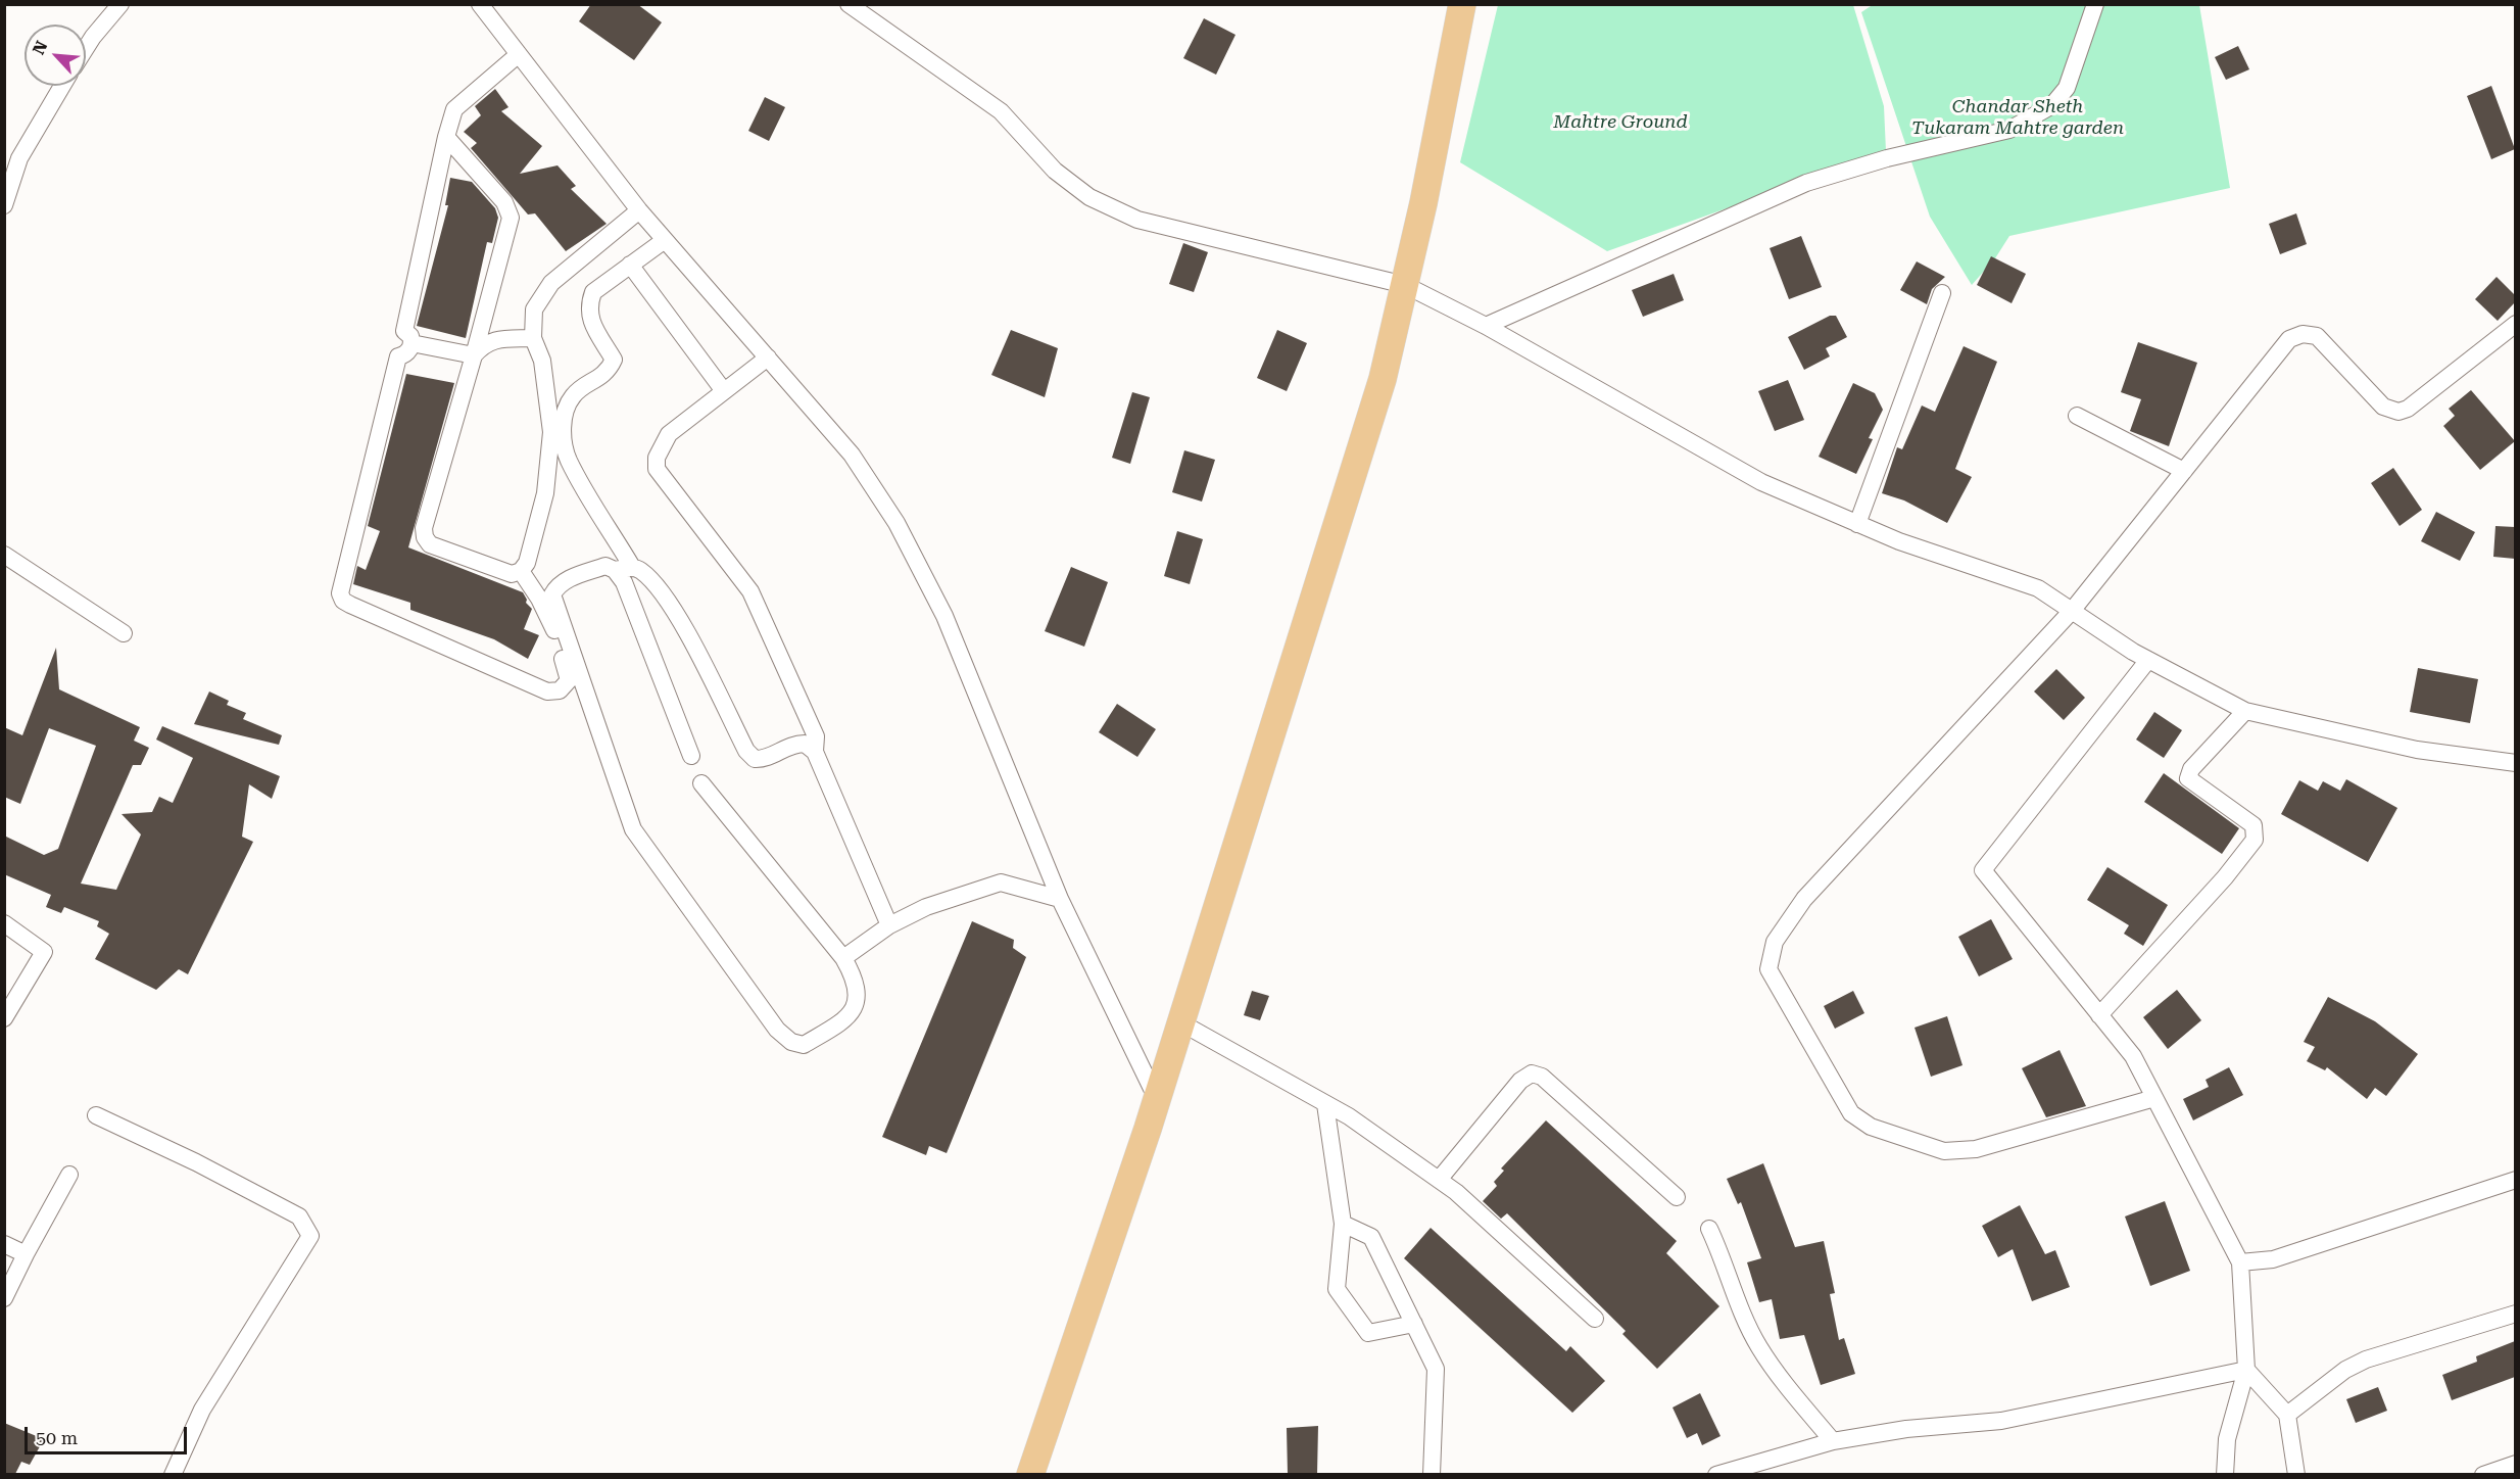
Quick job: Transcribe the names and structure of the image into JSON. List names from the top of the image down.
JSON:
{
  "parks": ["Chandar Sheth Tukaram Mahtre garden", "Mahtre Ground"],
  "scale_bar": "50 m",
  "north": "top left"
}
